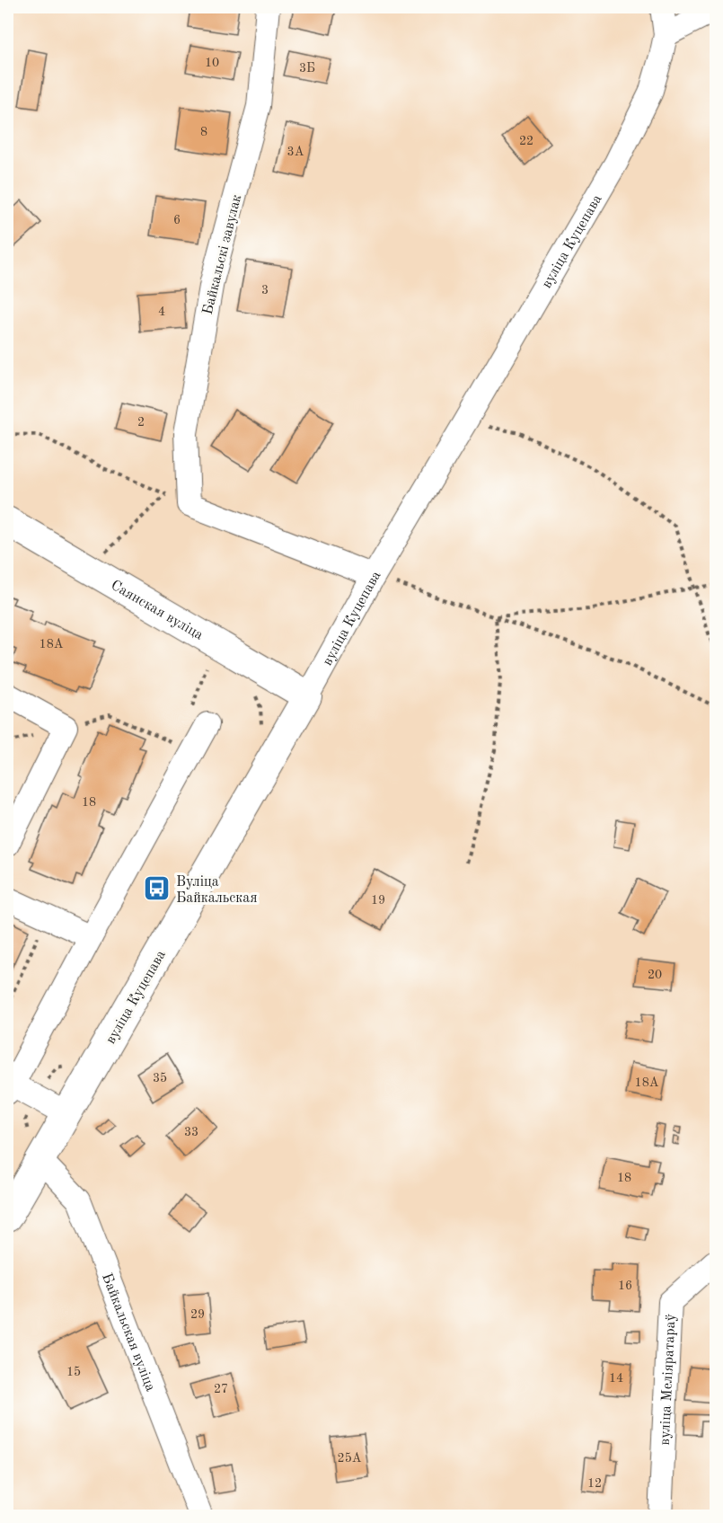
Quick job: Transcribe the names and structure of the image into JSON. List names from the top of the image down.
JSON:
{
  "streets": {
    "main road": ["вуліца Куцепава", "Саянская вуліца"],
    "street": ["Байкальскі завулак", "Байкальская вуліца", "вуліца Меліяратараў"]
  },
  "crossings": [
    ["вуліца Куцепава", "Саянская вуліца"],
    ["вуліца Куцепава", "Байкальская вуліца"]
  ],
  "places": {
    "bus stop": ["Вуліца Байкальская"]
  },
  "house_numbers": [
    "10",
    "3Б",
    "8",
    "22",
    "3А",
    "6",
    "3",
    "4",
    "2",
    "18А",
    "18",
    "19",
    "20",
    "35",
    "18А",
    "33",
    "18",
    "16",
    "29",
    "15",
    "14",
    "27",
    "25А",
    "12"
  ]
}
